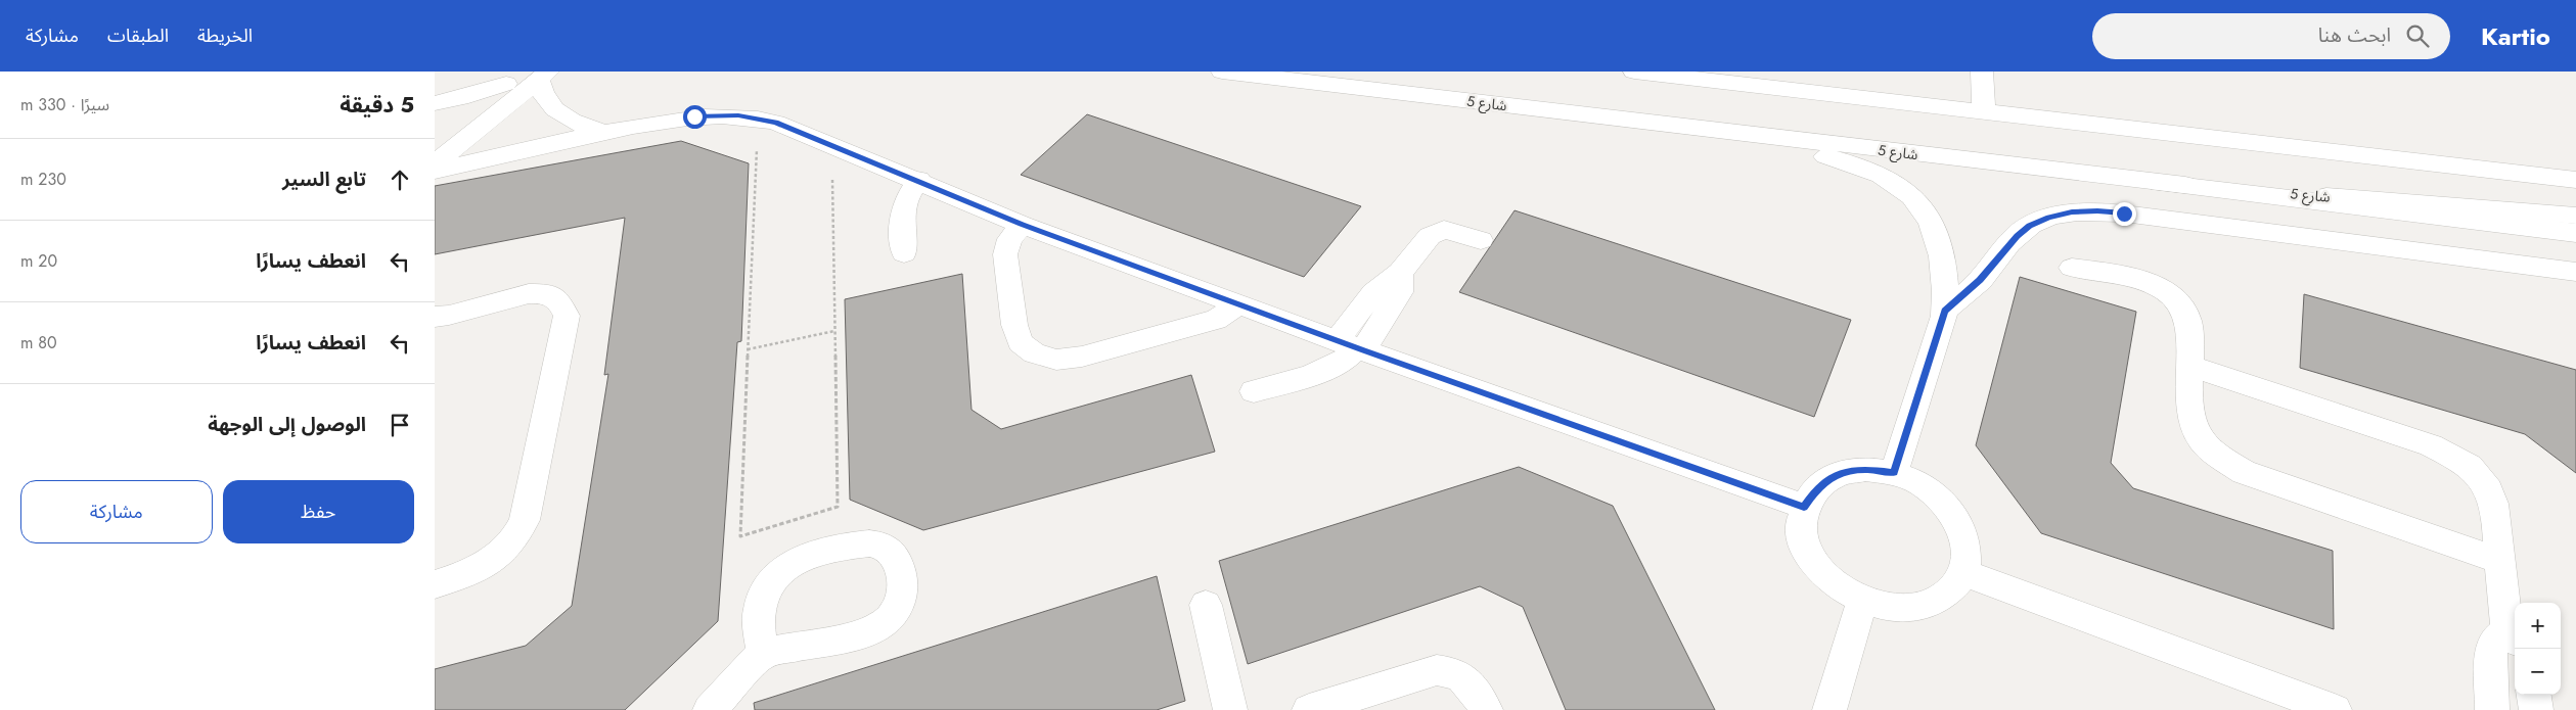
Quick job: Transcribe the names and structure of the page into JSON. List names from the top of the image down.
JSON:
{
  "streets": {
    "street": ["شارع 5"]
  },
  "page": {
    "header": "Kartio",
    "search": "ابحث هنا",
    "nav": ["الخريطة", "الطبقات", "مشاركة"],
    "heading": ["5 دقيقة", "سيرًا · 330 m"],
    "list": [
      ["تابع السير", "230 m"],
      ["انعطف يسارًا", "20 m"],
      ["انعطف يسارًا", "80 m"],
      "الوصول إلى الوجهة"
    ],
    "buttons": ["حفظ", "مشاركة"],
    "map_buttons": ["+", "−"]
  }
}
